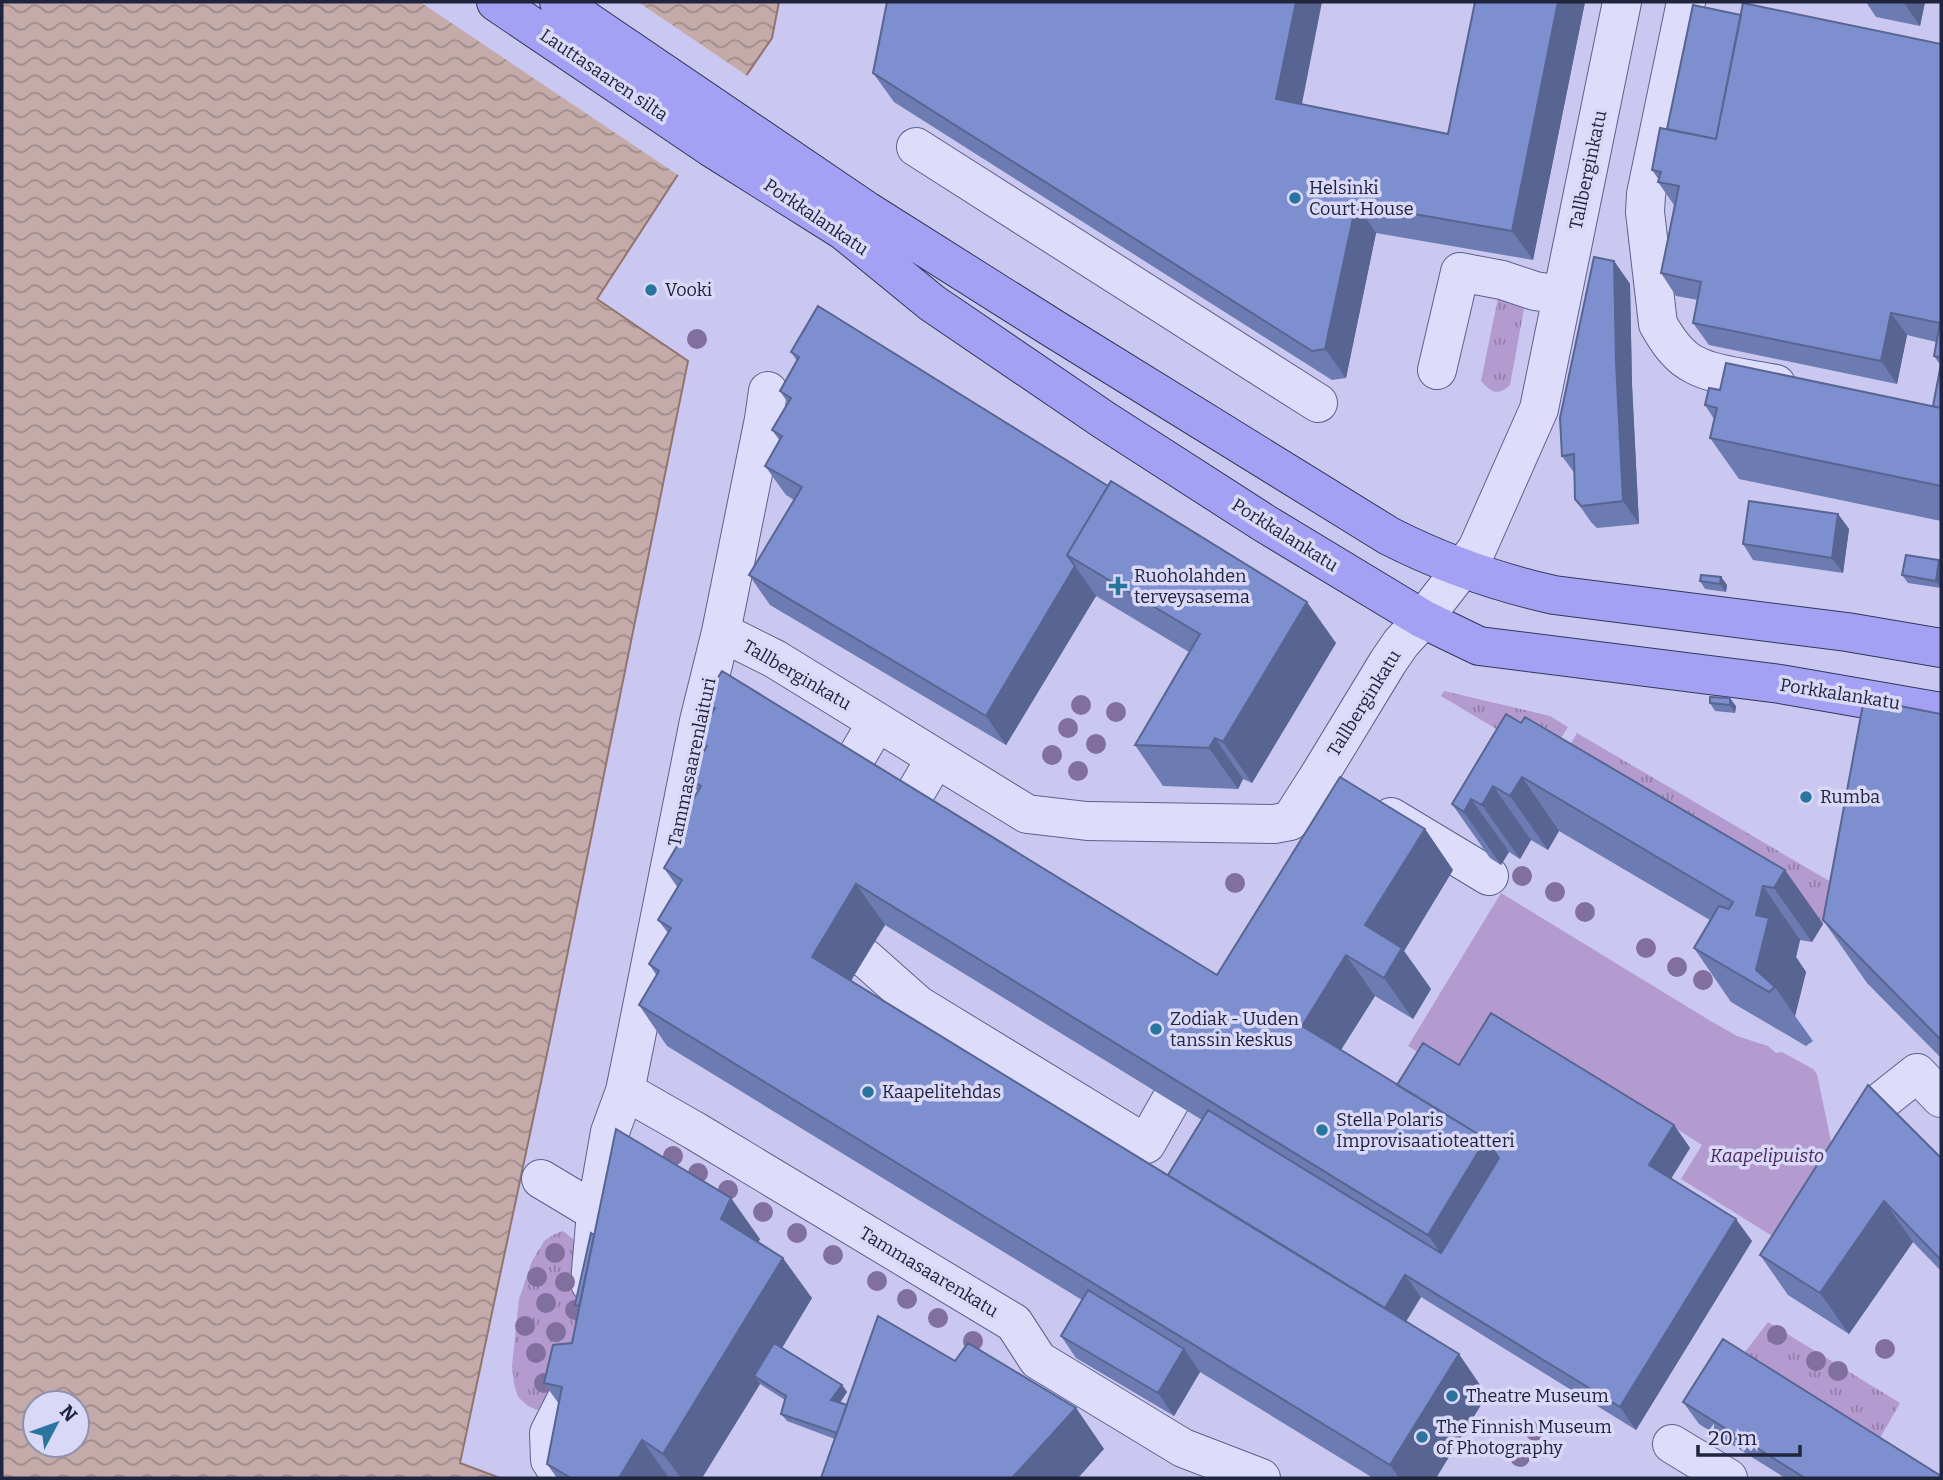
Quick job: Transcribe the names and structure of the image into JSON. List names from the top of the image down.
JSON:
{
  "streets": {
    "main road": ["Lauttasaaren silta", "Porkkalankatu"],
    "street": ["Tallberginkatu", "Tammasaarenlaituri", "Tammasaarenkatu"]
  },
  "crossings": [
    ["Lauttasaaren silta", "Porkkalankatu"],
    ["Tallberginkatu", "Porkkalankatu"],
    ["Tallberginkatu", "Tammasaarenlaituri"],
    ["Tammasaarenlaituri", "Tammasaarenkatu"]
  ],
  "parks": ["Kaapelipuisto"],
  "places": {
    "other": [
      "Helsinki Court House",
      "Vooki",
      "Rumba",
      "Zodiak - Uuden tanssin keskus",
      "Kaapelitehdas",
      "Stella Polaris Improvisaatioteatteri",
      "Theatre Museum",
      "The Finnish Museum of Photography"
    ],
    "health": ["Ruoholahden terveysasema"]
  },
  "scale_bar": "20 m",
  "north": "top right"
}
